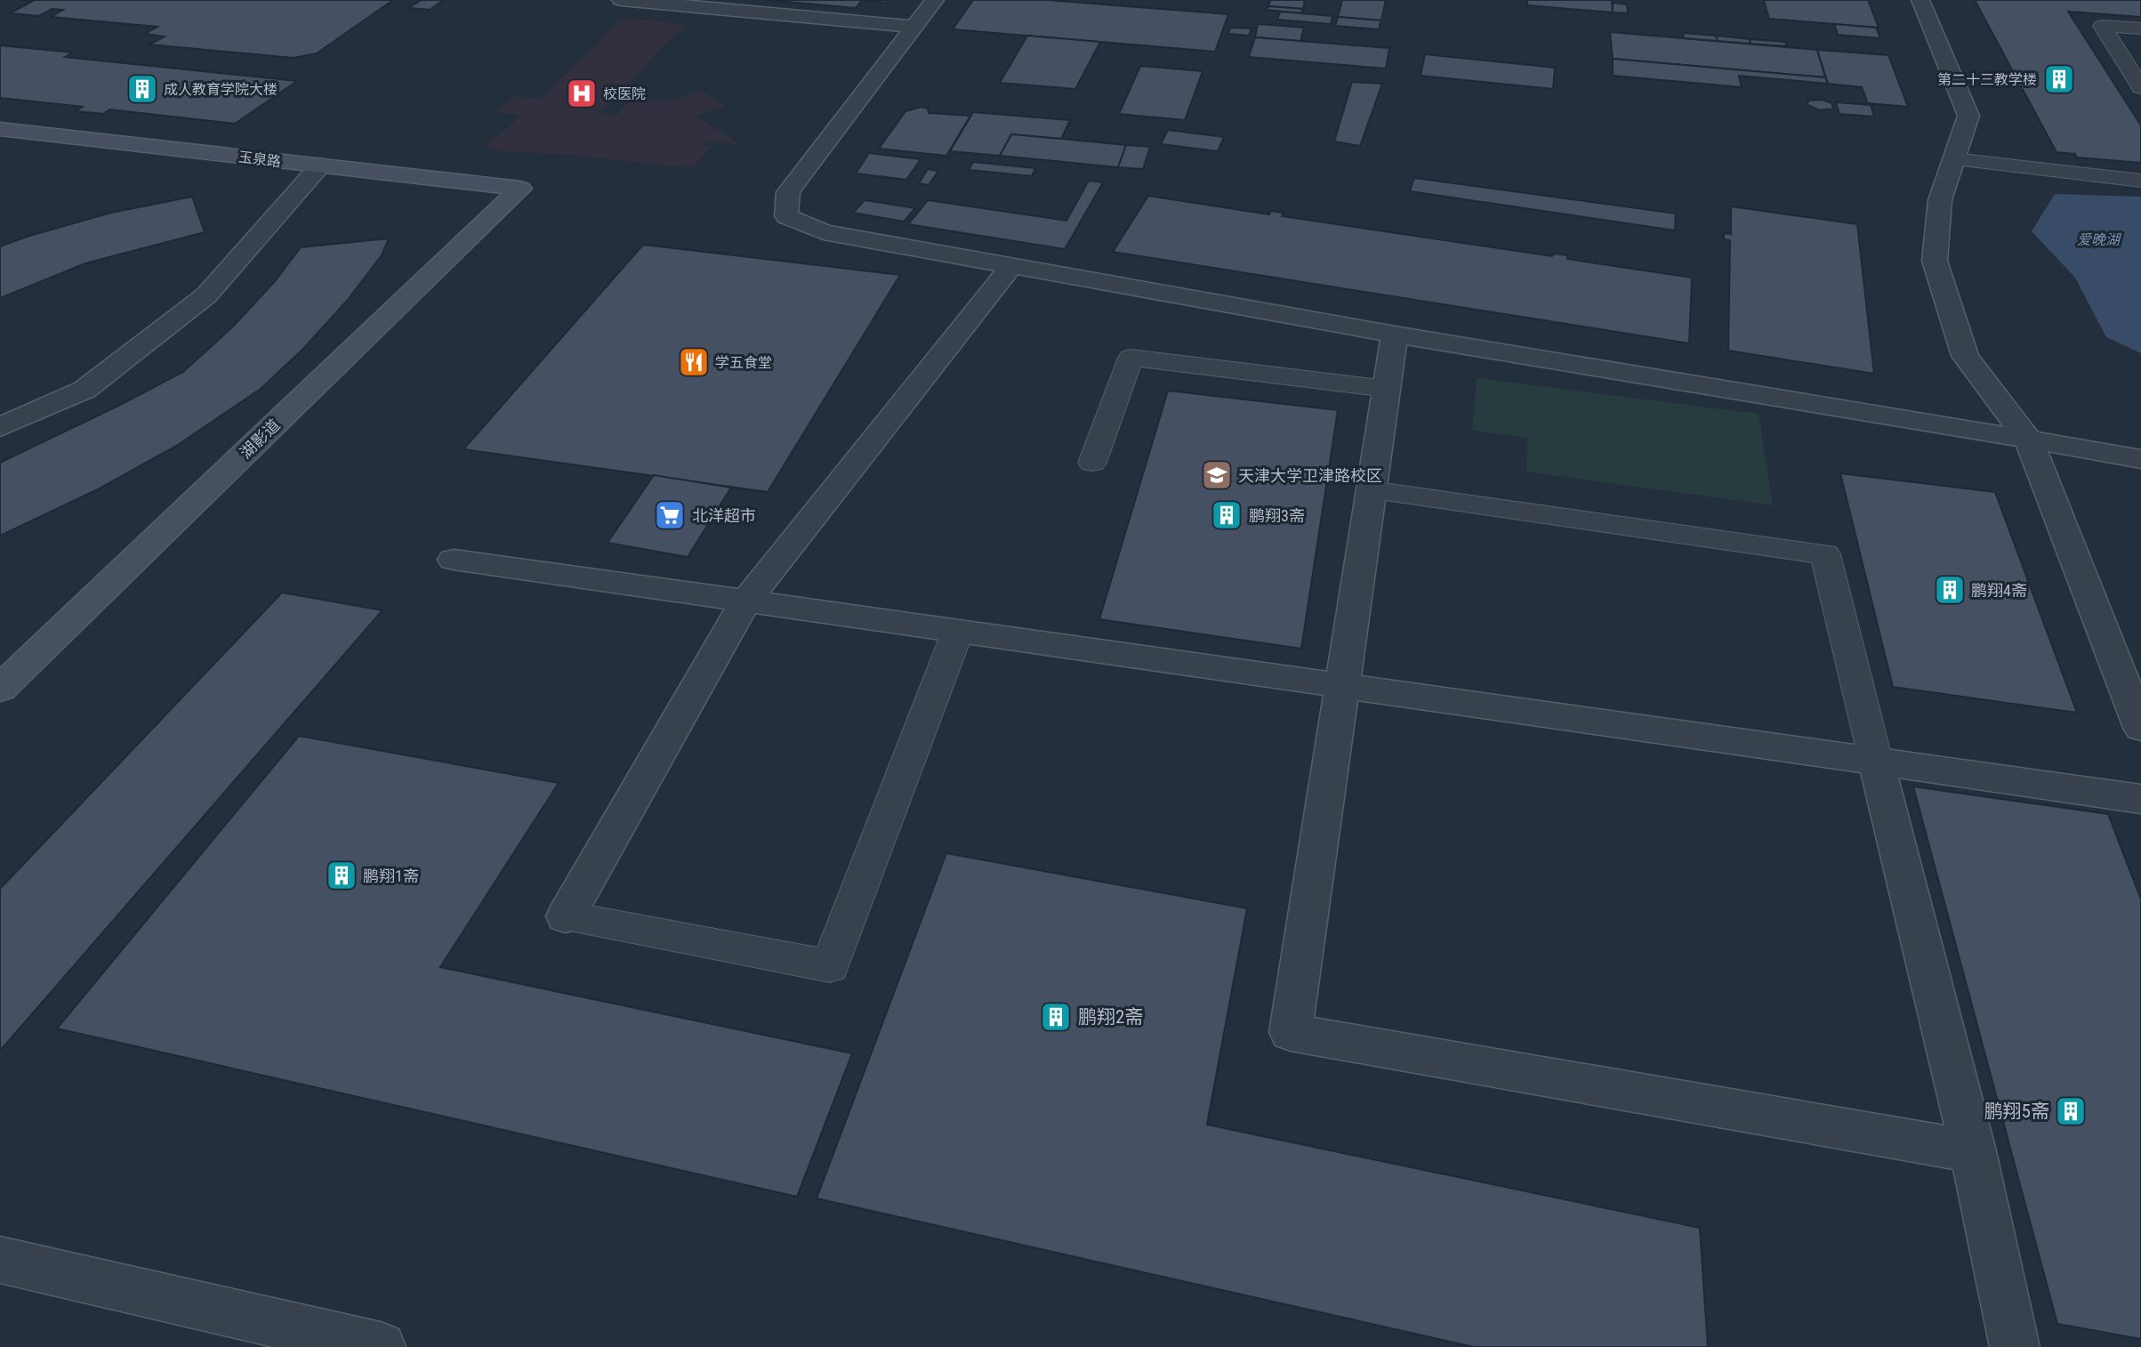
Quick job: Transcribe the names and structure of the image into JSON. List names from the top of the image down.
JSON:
{
  "streets": {
    "street": ["玉泉路", "湖影道"]
  },
  "crossings": [
    ["玉泉路", "湖影道"]
  ],
  "water": ["爱晚湖"],
  "places": {
    "building": [
      "第二十三教学楼",
      "成人教育学院大楼",
      "鹏翔3斋",
      "鹏翔4斋",
      "鹏翔1斋",
      "鹏翔2斋",
      "鹏翔5斋"
    ],
    "hospital": ["校医院"],
    "restaurant": ["学五食堂"],
    "school or university": ["天津大学卫津路校区"],
    "supermarket": ["北洋超市"]
  }
}
